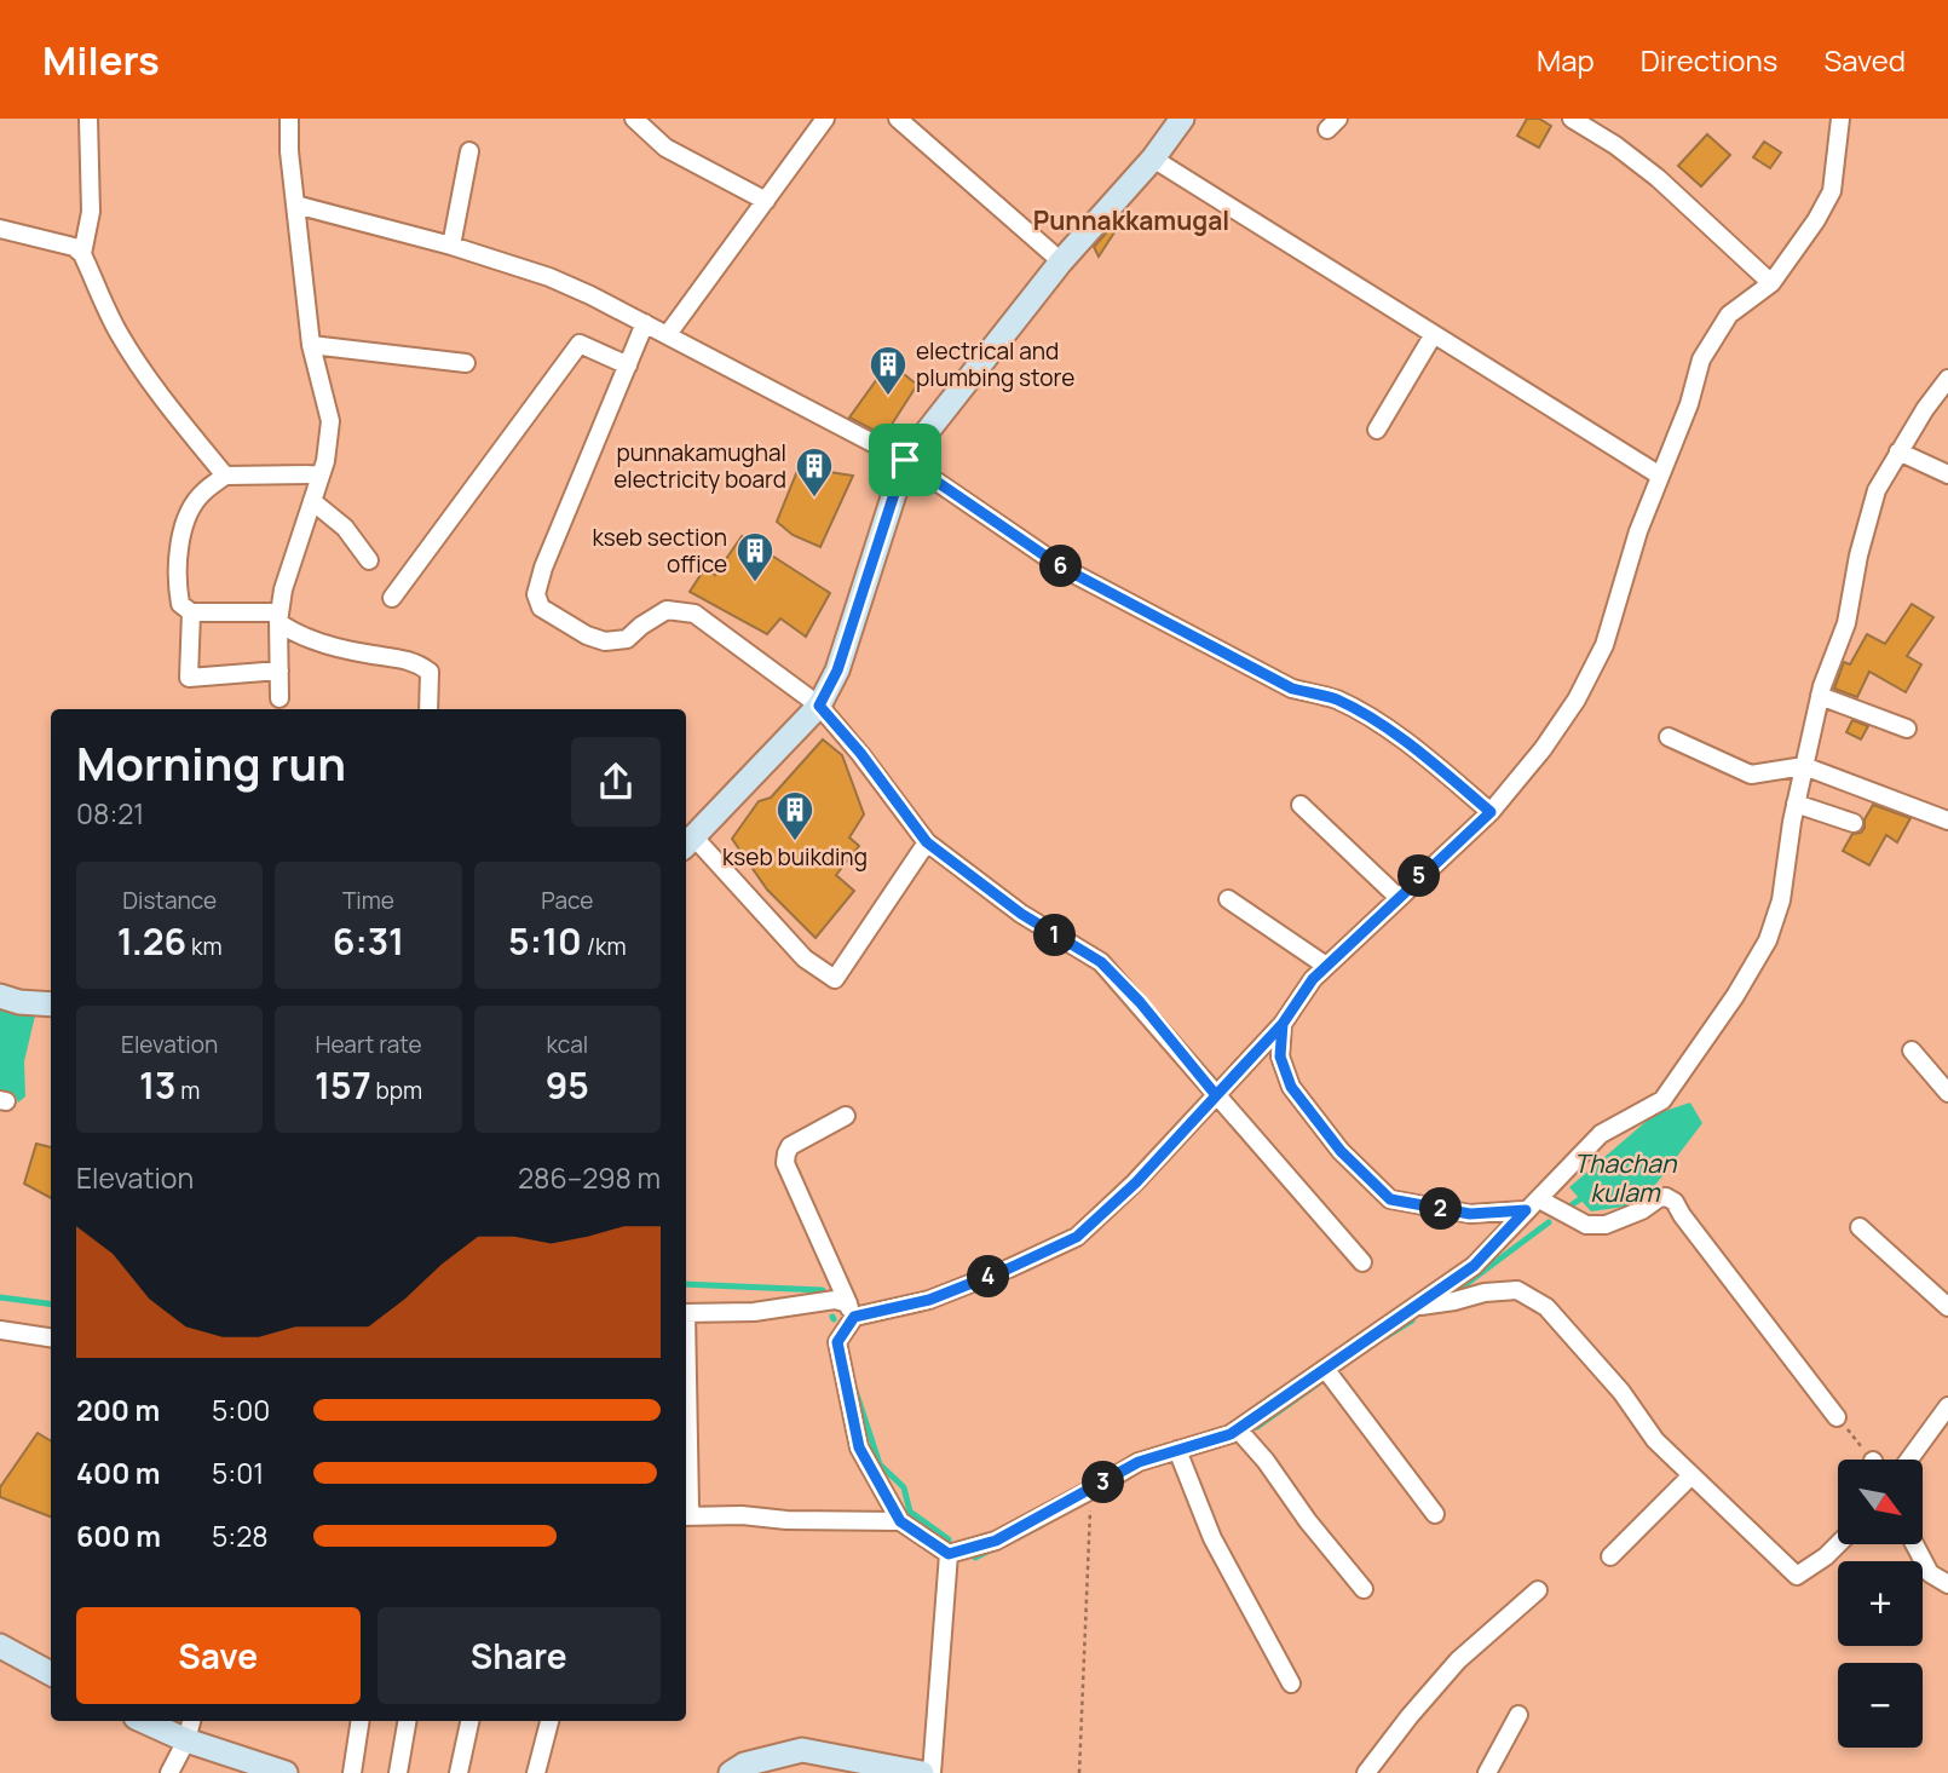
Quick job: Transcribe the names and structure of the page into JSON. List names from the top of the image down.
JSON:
{
  "districts": ["Punnakkamugal"],
  "water": ["Thachan kulam"],
  "places": {
    "building": [
      "electrical and plumbing store",
      "punnakamughal electricity board",
      "kseb section office",
      "kseb buikding"
    ]
  },
  "north": "bottom right",
  "page": {
    "header": "Milers",
    "nav": ["Map", "Directions", "Saved"],
    "pins": [
      "6",
      "5",
      "1",
      "2",
      "4",
      "3"
    ],
    "heading": ["Morning run", "08:21"],
    "stats": [
      ["Distance", "1.26 km"],
      ["Time", "6:31"],
      ["Pace", "5:10 /km"],
      ["Elevation", "13 m"],
      ["Heart rate", "157 bpm"],
      ["kcal", "95"]
    ],
    "chart": ["Elevation", "286–298 m"],
    "list": [
      {
        "name": "200 m",
        "note": "5:00"
      },
      {
        "name": "400 m",
        "note": "5:01"
      },
      {
        "name": "600 m",
        "note": "5:28"
      }
    ],
    "map_buttons": ["+", "−"],
    "buttons": ["Save", "Share"]
  }
}
